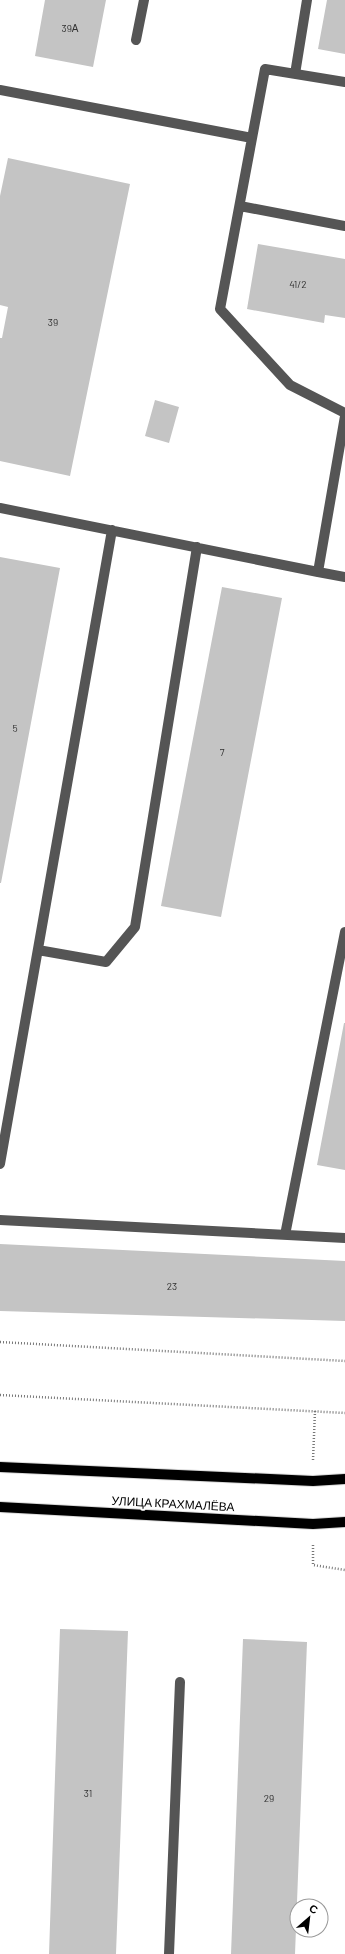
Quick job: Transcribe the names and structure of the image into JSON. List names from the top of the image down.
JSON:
{
  "streets": {
    "main road": ["УЛИЦА КРАХМАЛЁВА"]
  },
  "house_numbers": [
    "39А",
    "41/2",
    "39",
    "5",
    "7",
    "23",
    "31",
    "29"
  ],
  "north": "top right"
}
